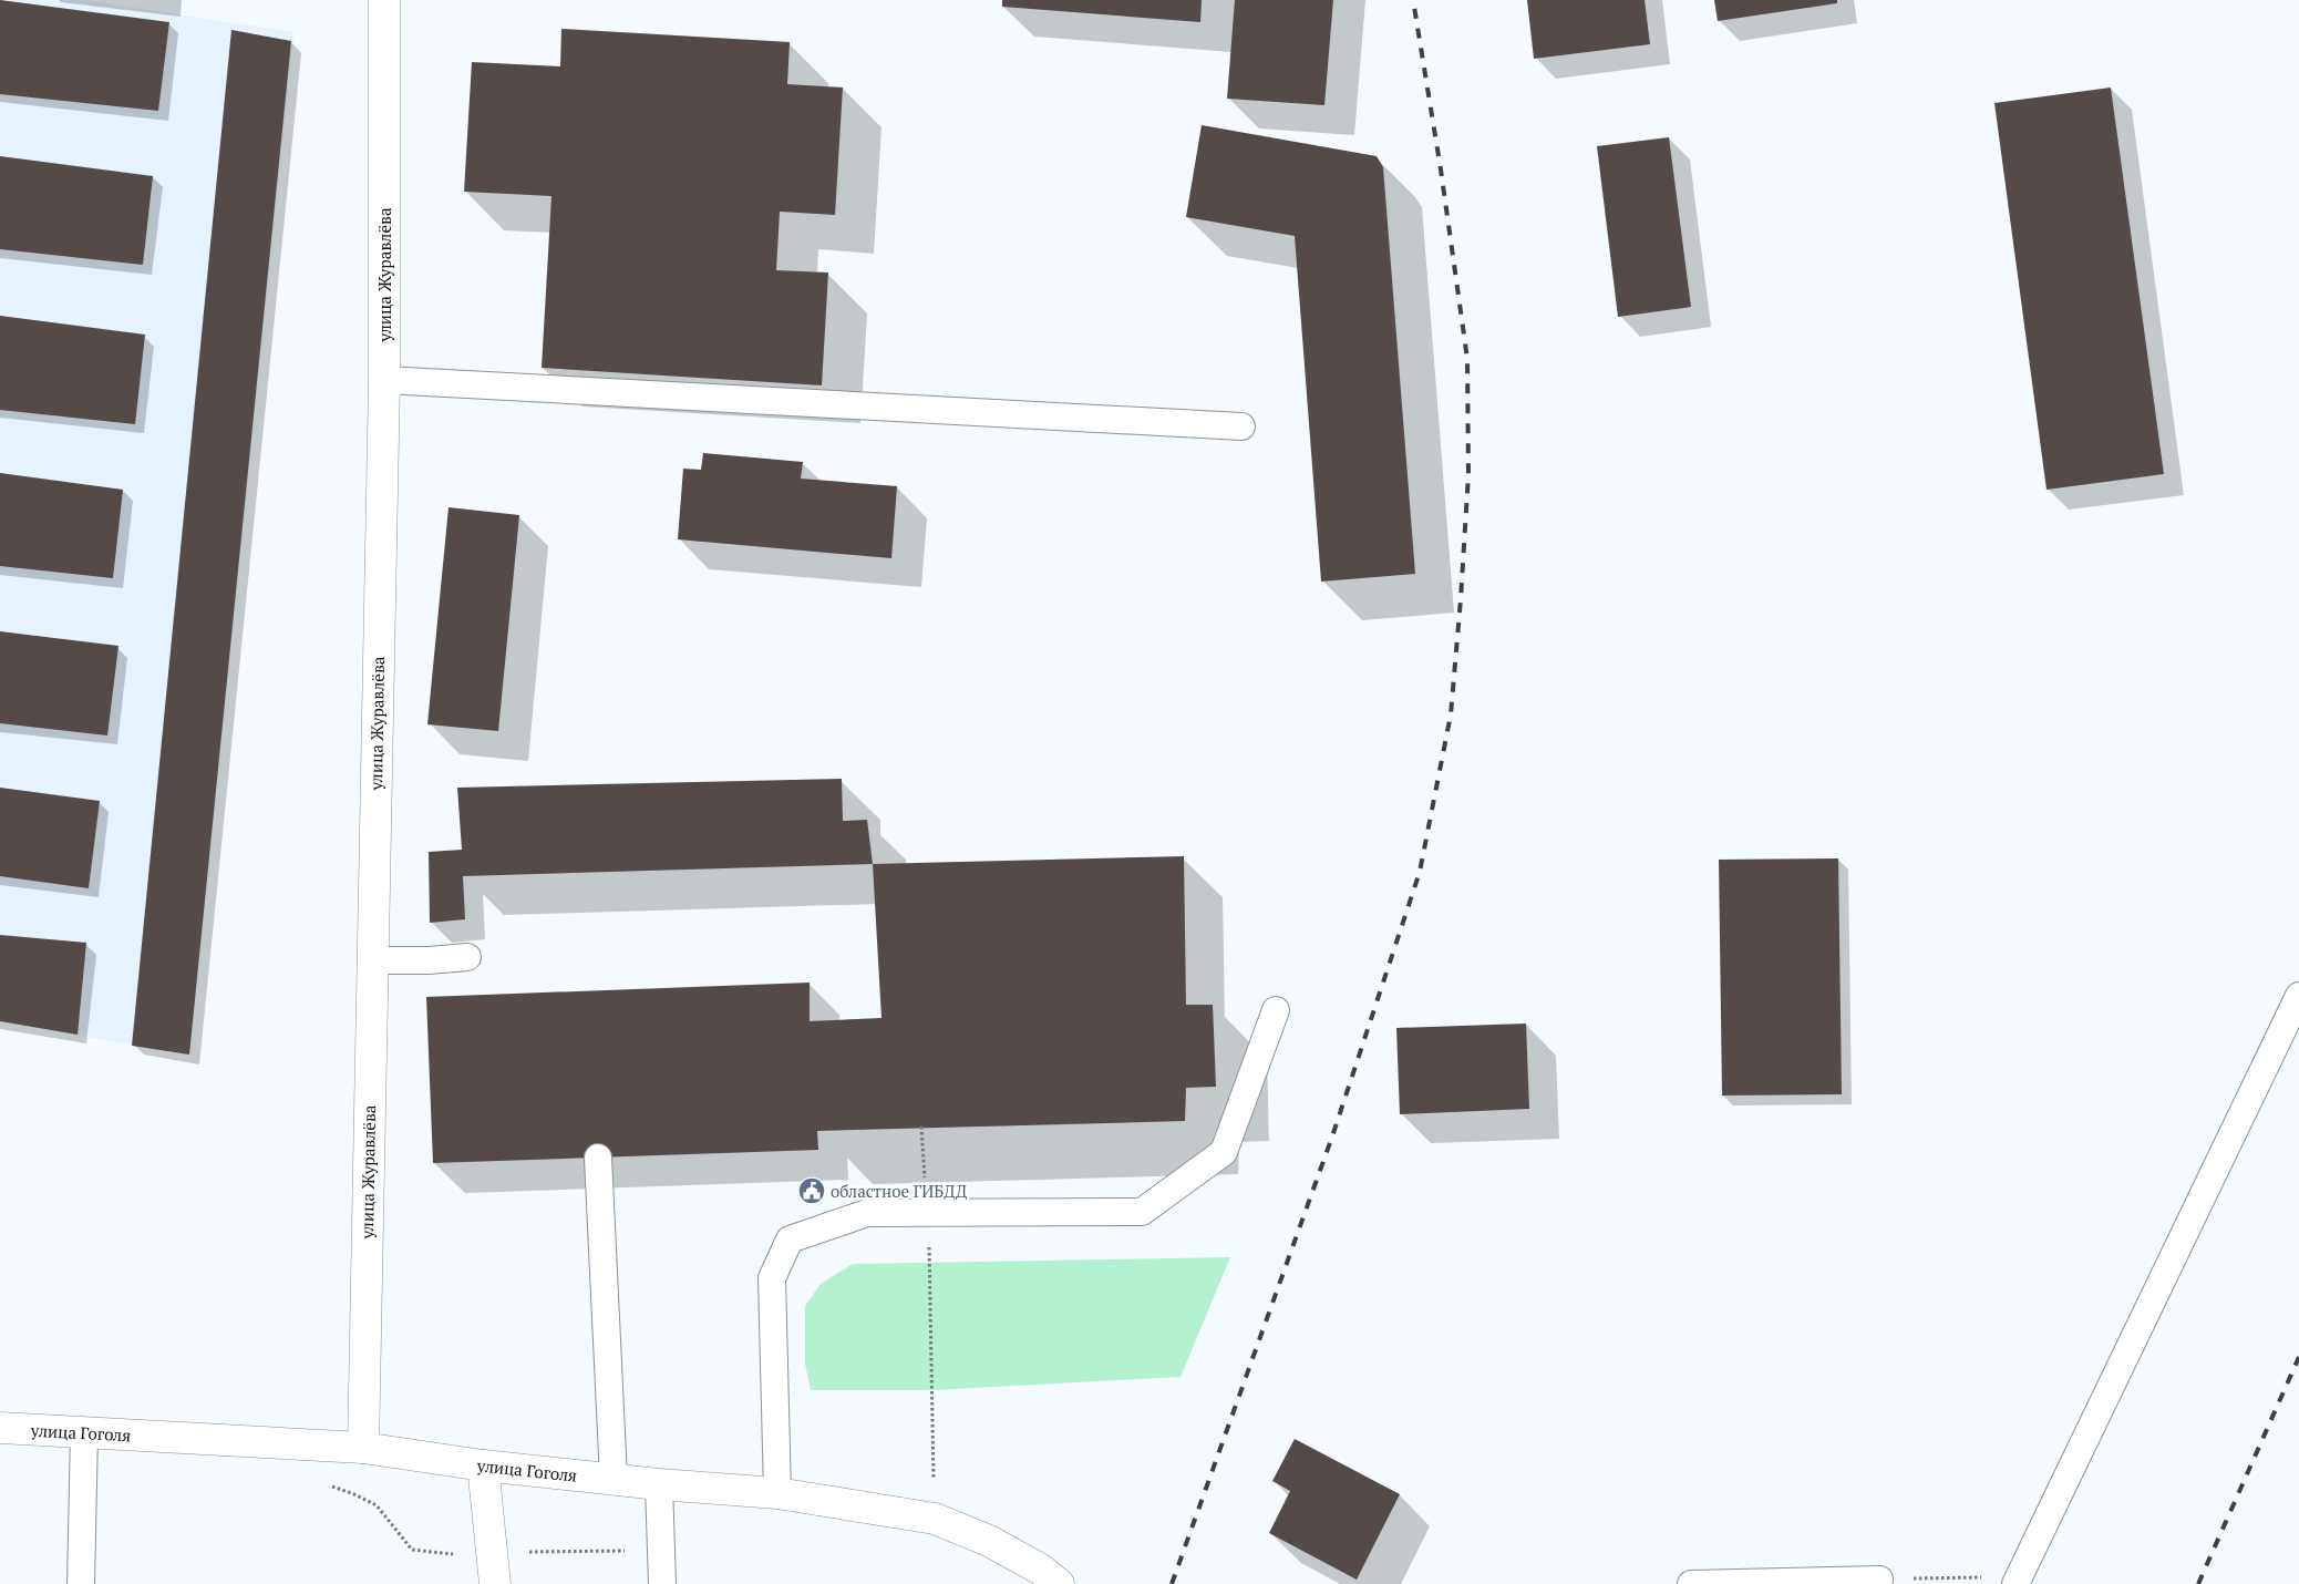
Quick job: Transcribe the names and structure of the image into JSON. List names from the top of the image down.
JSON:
{
  "streets": {
    "street": ["улица Журавлёва", "улица Гоголя"]
  },
  "crossings": [
    ["улица Журавлёва", "улица Гоголя"]
  ],
  "places": {
    "public building": ["областное ГИБДД"]
  }
}
